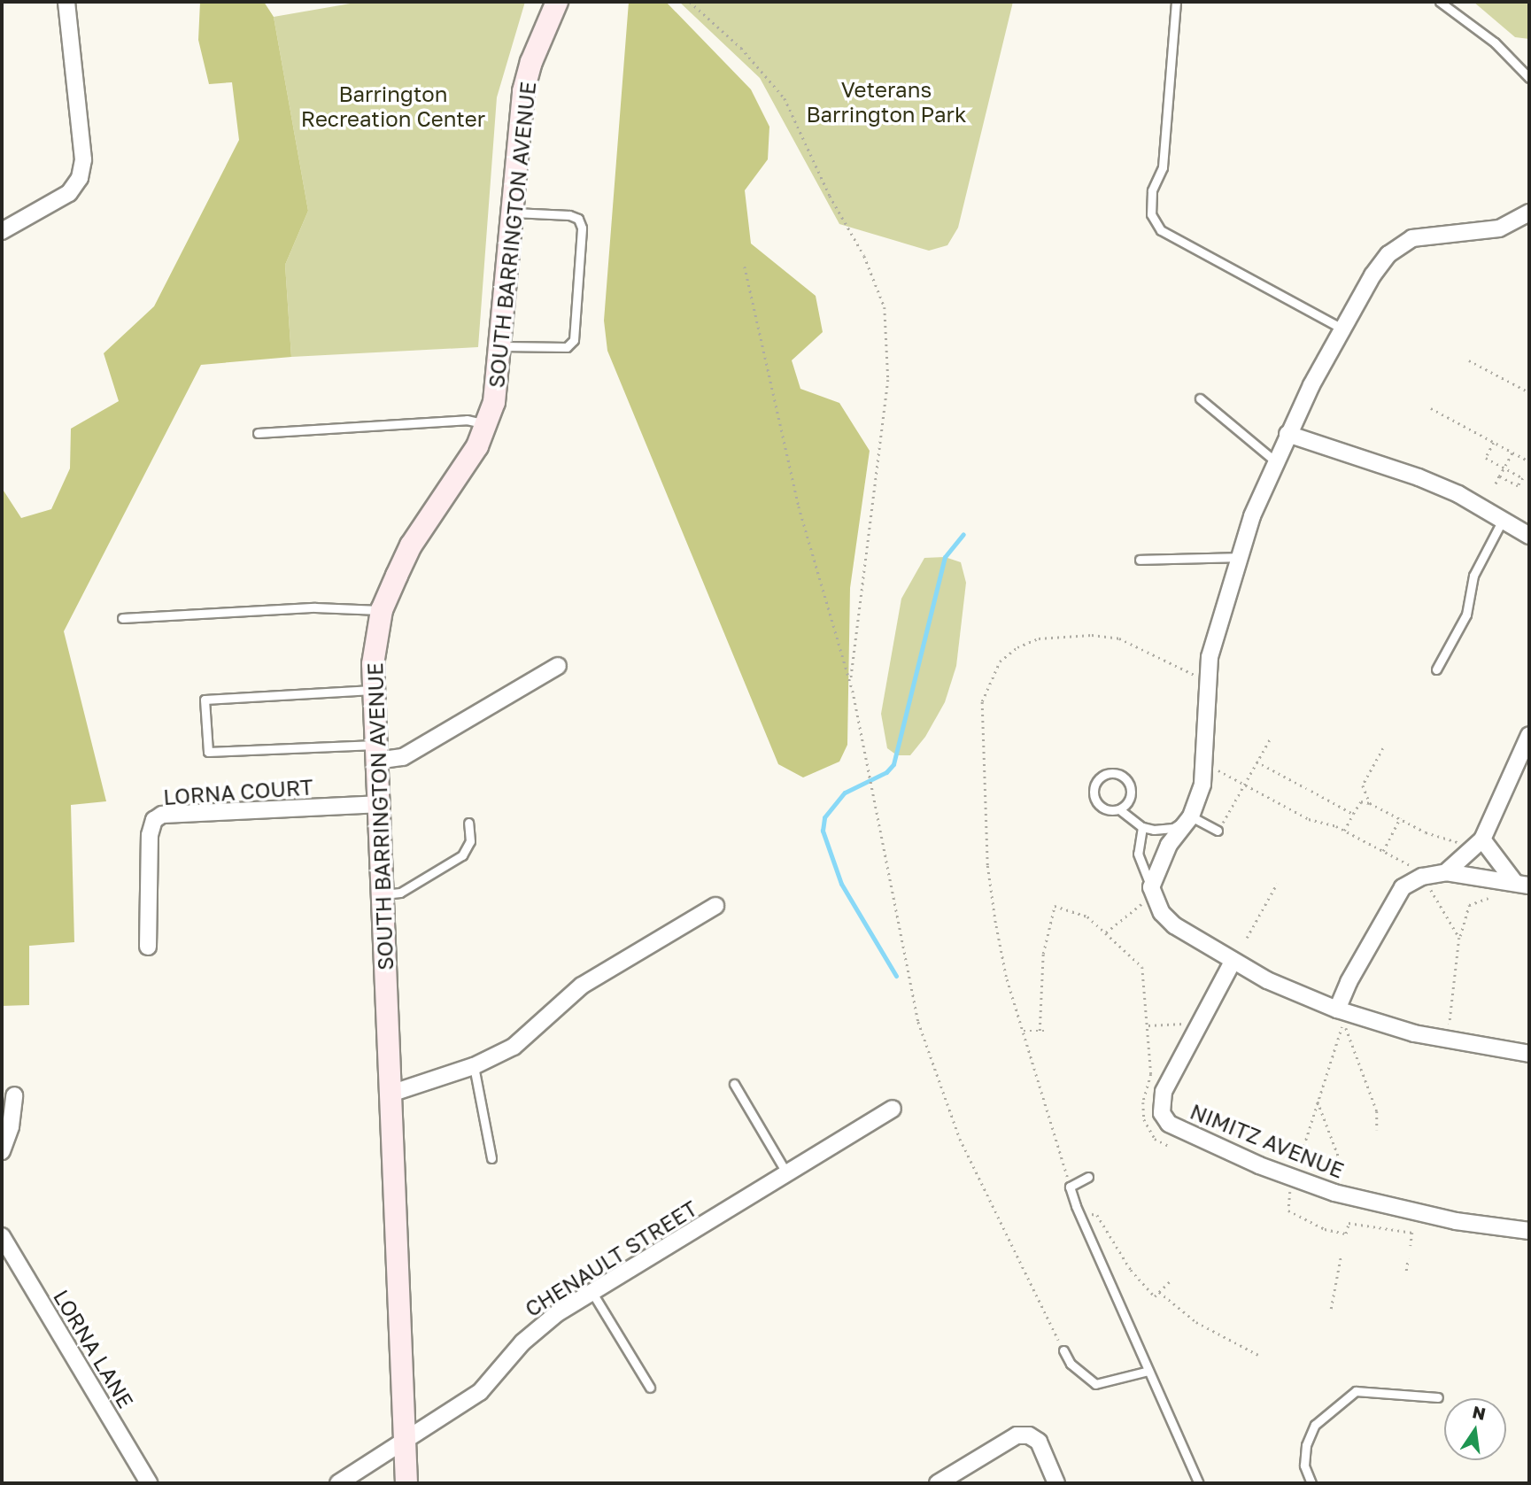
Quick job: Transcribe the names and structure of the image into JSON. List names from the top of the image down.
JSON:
{
  "streets": {
    "street": [
      "SOUTH BARRINGTON AVENUE",
      "LORNA COURT",
      "NIMITZ AVENUE",
      "CHENAULT STREET",
      "LORNA LANE"
    ]
  },
  "crossings": [
    ["SOUTH BARRINGTON AVENUE", "LORNA COURT"],
    ["SOUTH BARRINGTON AVENUE", "CHENAULT STREET"]
  ],
  "parks": ["Veterans Barrington Park", "Barrington Recreation Center"],
  "north": "top"
}
